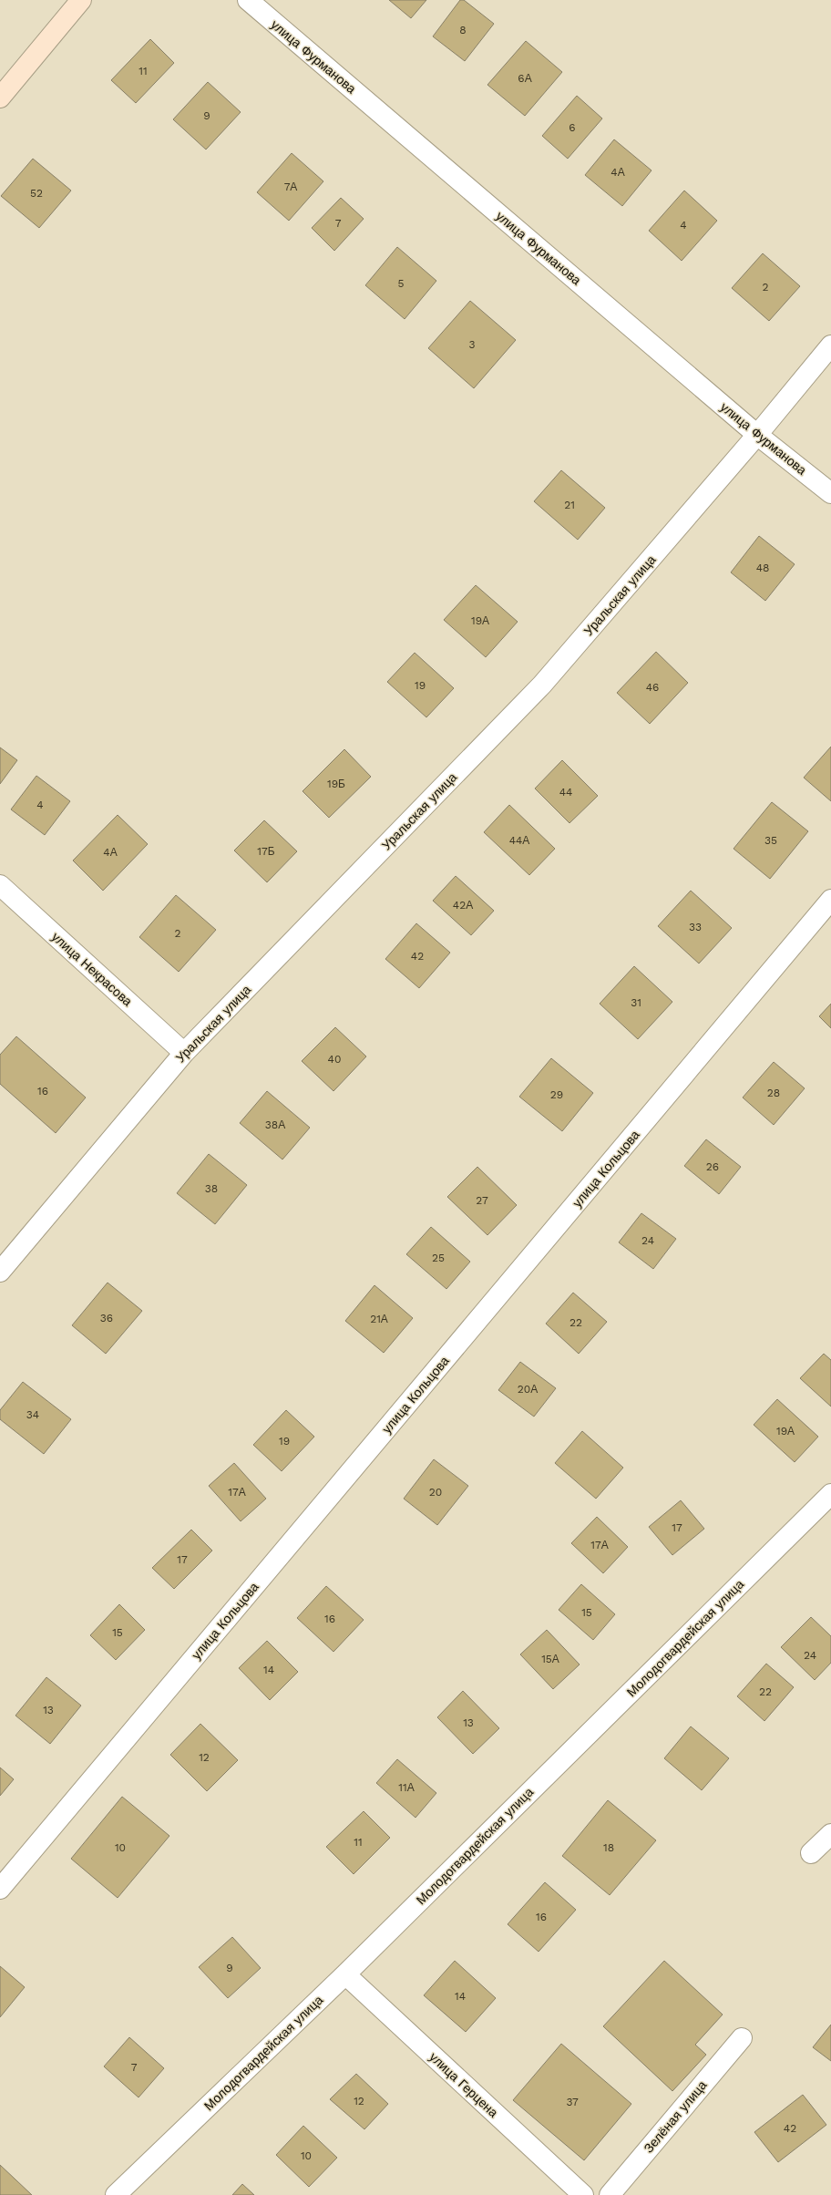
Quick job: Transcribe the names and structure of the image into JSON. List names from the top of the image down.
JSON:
{
  "streets": {
    "street": [
      "улица Фурманова",
      "Уральская улица",
      "улица Некрасова",
      "улица Кольцова",
      "Молодогвардейская улица",
      "улица Герцена",
      "Зелёная улица"
    ]
  },
  "crossings": [
    ["улица Фурманова", "Уральская улица"],
    ["Уральская улица", "улица Некрасова"],
    ["Молодогвардейская улица", "улица Герцена"]
  ],
  "house_numbers": [
    "8",
    "11",
    "6А",
    "9",
    "6",
    "4А",
    "7А",
    "52",
    "7",
    "4",
    "5",
    "2",
    "3",
    "21",
    "48",
    "19А",
    "19",
    "46",
    "19Б",
    "44",
    "4",
    "44А",
    "35",
    "17Б",
    "4А",
    "42А",
    "33",
    "2",
    "42",
    "31",
    "40",
    "16",
    "28",
    "29",
    "38А",
    "26",
    "38",
    "27",
    "24",
    "25",
    "36",
    "21А",
    "22",
    "20А",
    "34",
    "19А",
    "19",
    "17А",
    "20",
    "17",
    "17А",
    "17",
    "15",
    "16",
    "15",
    "24",
    "15А",
    "14",
    "22",
    "13",
    "13",
    "12",
    "11А",
    "11",
    "10",
    "18",
    "16",
    "9",
    "14",
    "7",
    "12",
    "37",
    "42",
    "10"
  ]
}
